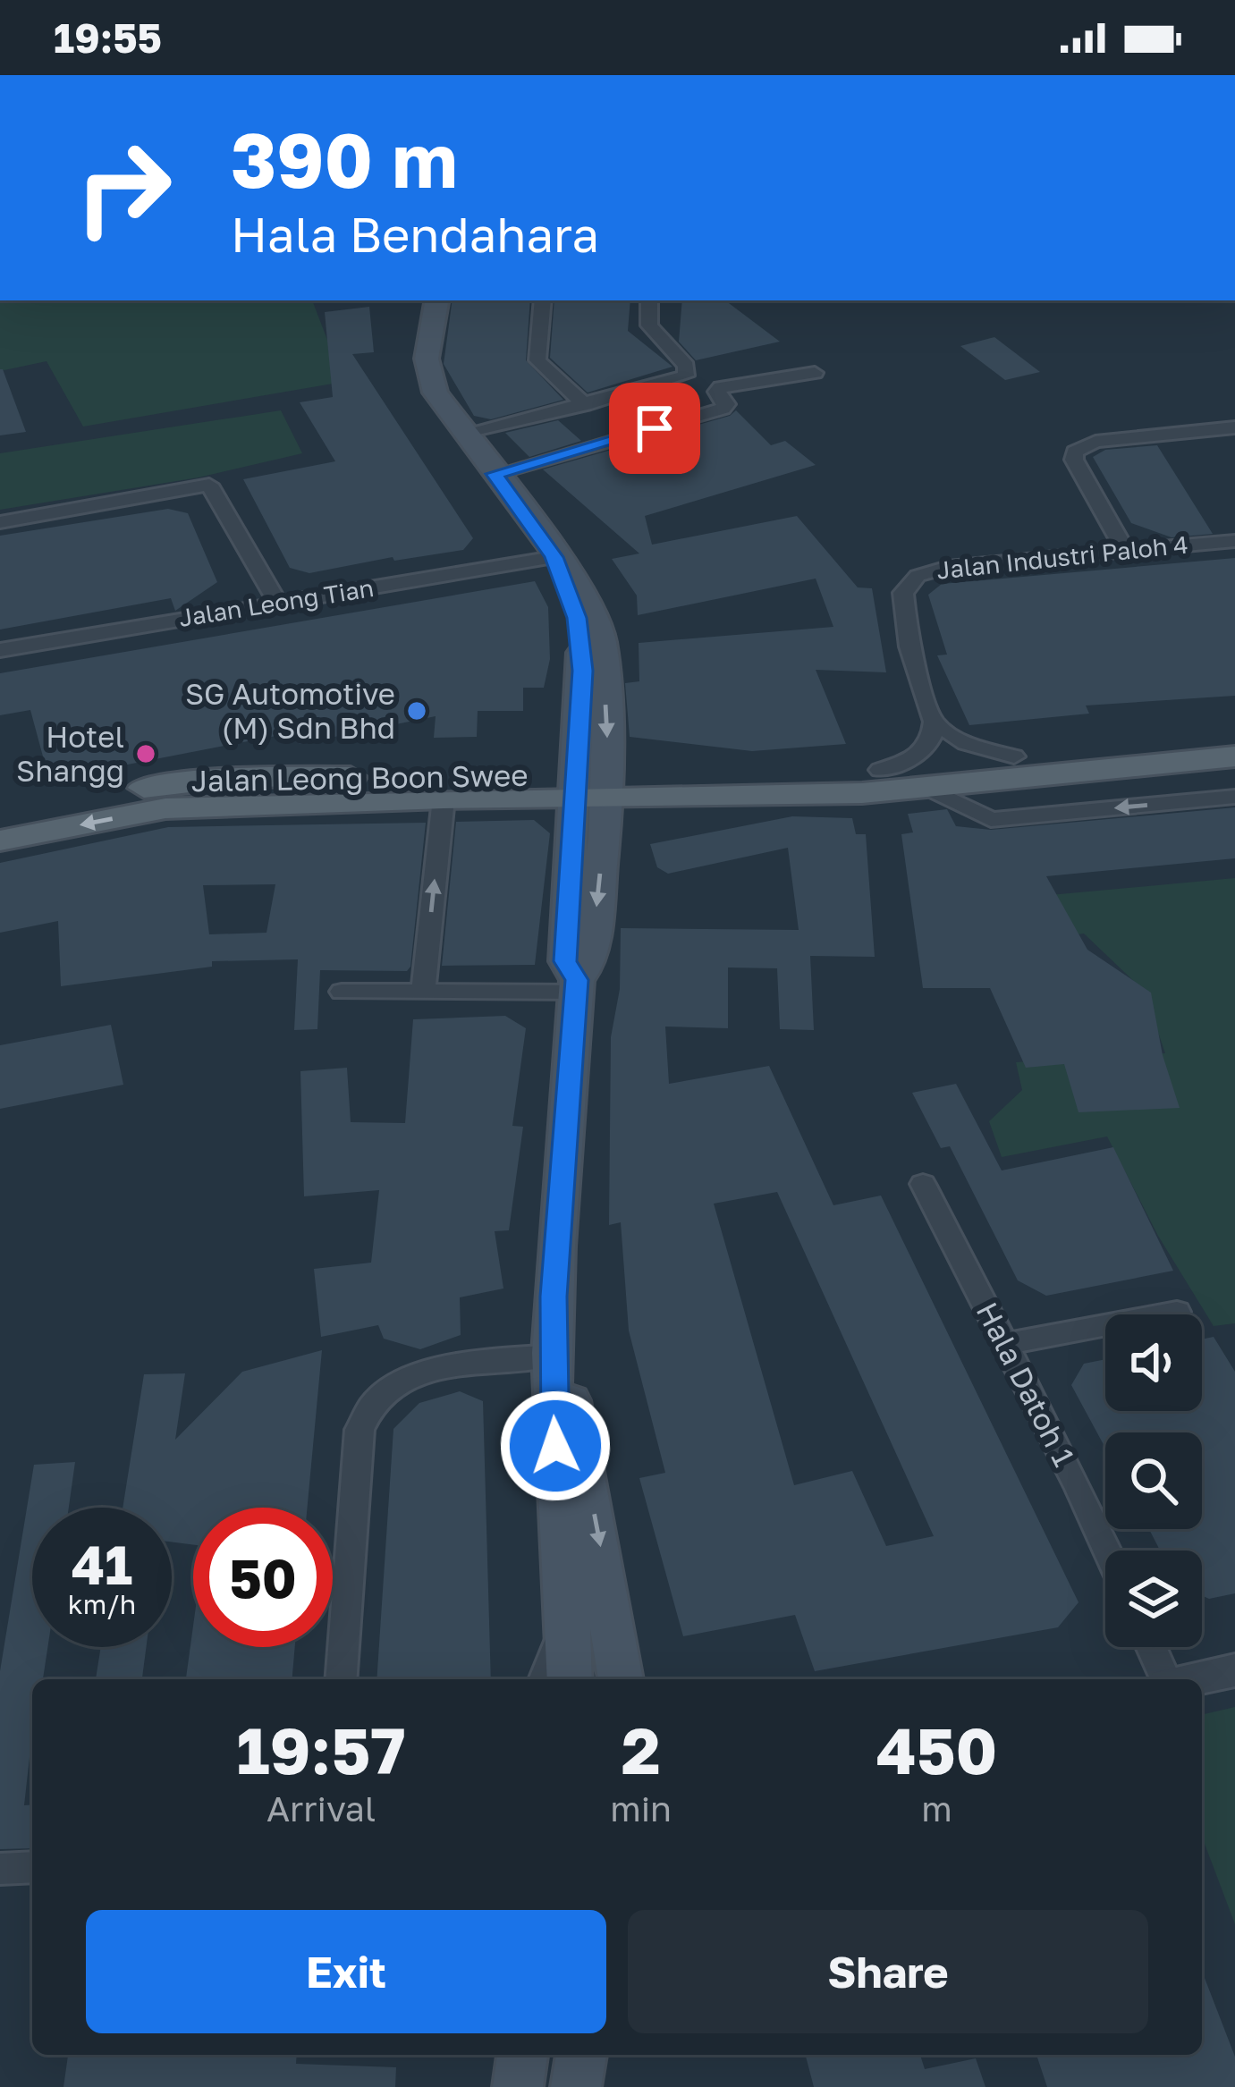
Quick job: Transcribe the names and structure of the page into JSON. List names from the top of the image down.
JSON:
{
  "streets": {
    "main road": ["Jalan Leong Boon Swee"],
    "street": ["Jalan Industri Paloh 4", "Jalan Leong Tian", "Hala Datoh 1"]
  },
  "places": ["SG Automotive (M) Sdn Bhd", "Hotel Shangg"],
  "page": {
    "status": "19:55",
    "turn": ["390 m", "Hala Bendahara"],
    "speed": "41 km/h",
    "limit": "50",
    "eta": [
      "19:57",
      "Arrival",
      "2",
      "min",
      "450",
      "m"
    ],
    "buttons": ["Exit", "Share"]
  }
}
